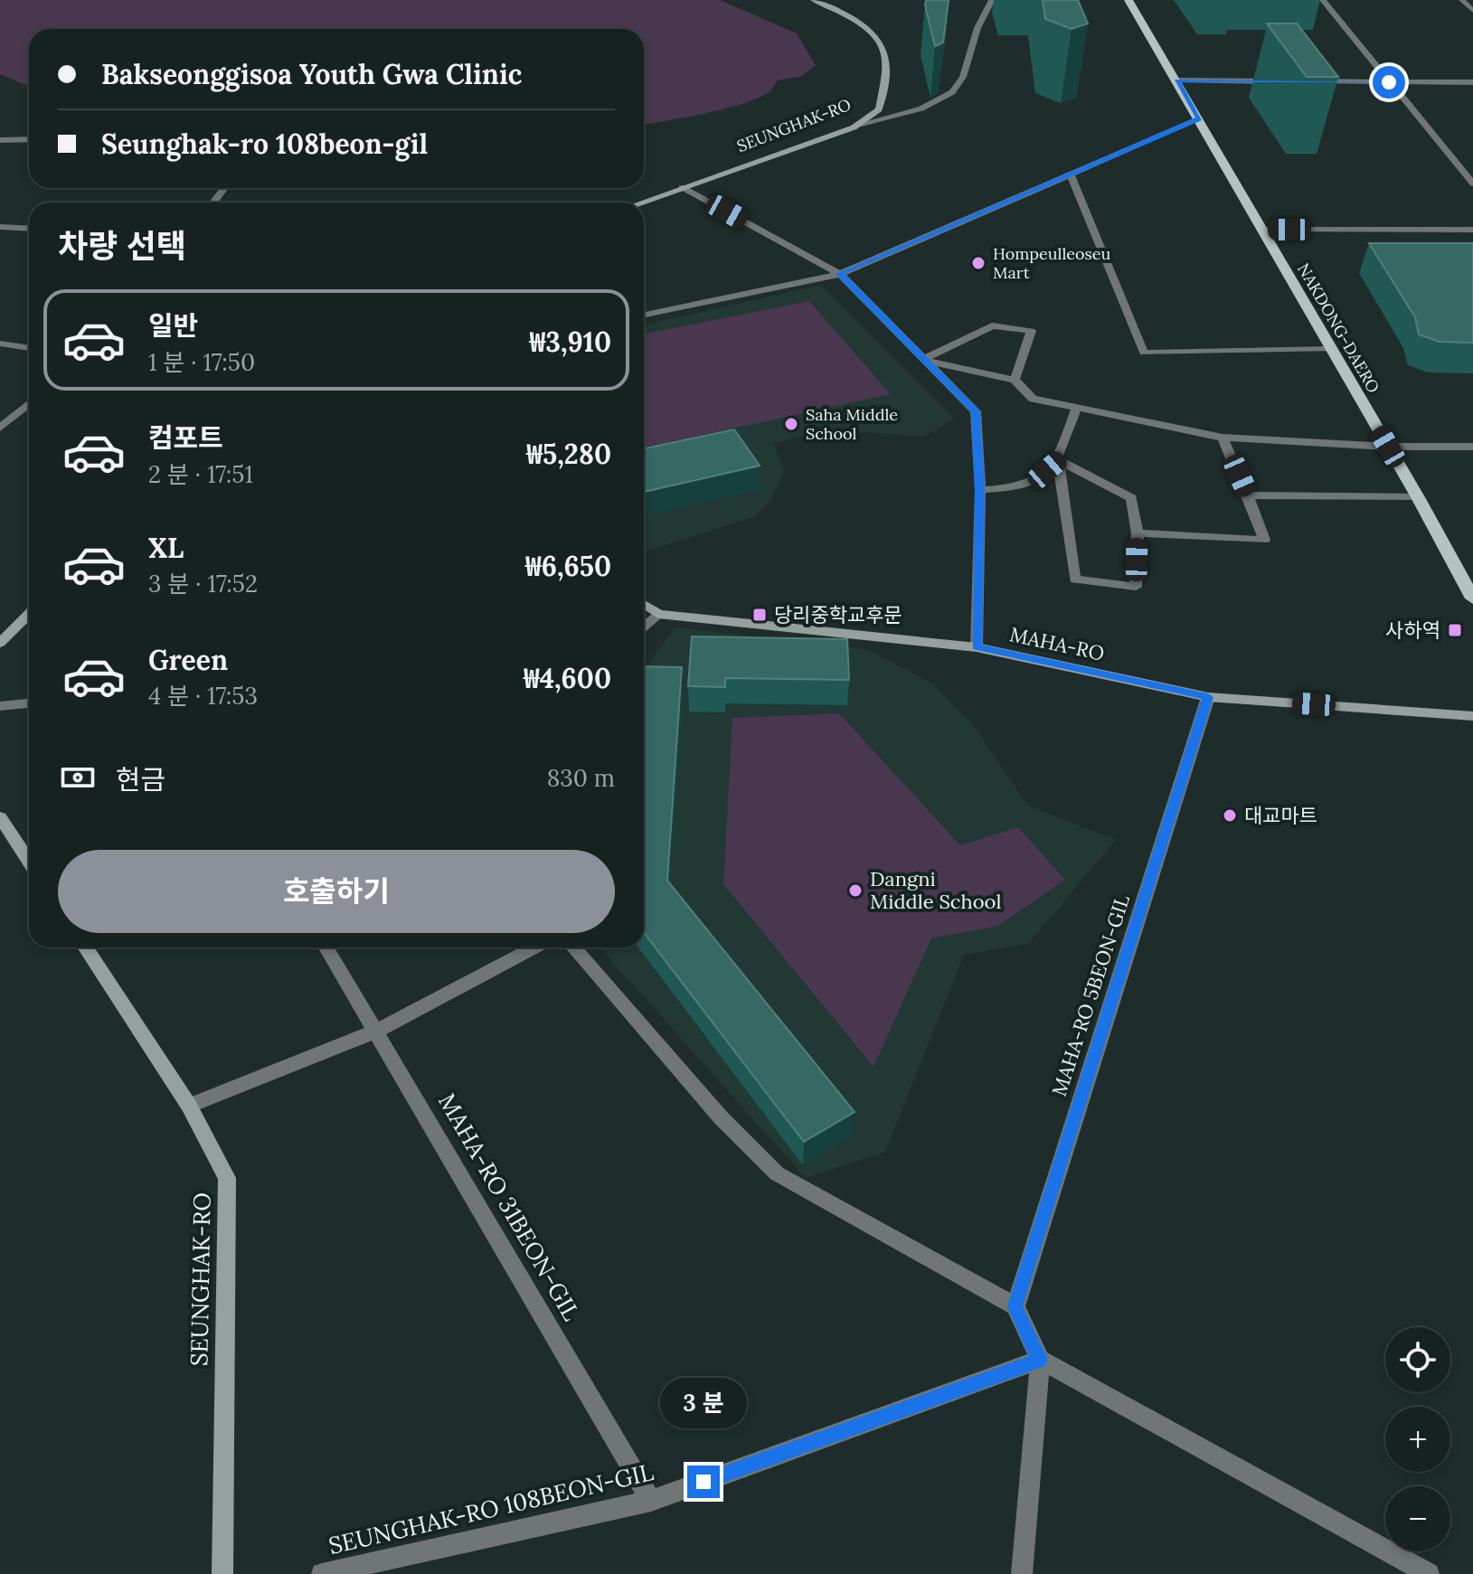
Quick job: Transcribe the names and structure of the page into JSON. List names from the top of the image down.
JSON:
{
  "streets": {
    "main road": ["NAKDONG-DAERO"],
    "street": [
      "SEUNGHAK-RO",
      "MAHA-RO",
      "MAHA-RO 5BEON-GIL",
      "MAHA-RO 31BEON-GIL",
      "SEUNGHAK-RO 108BEON-GIL"
    ]
  },
  "crossings": [
    ["MAHA-RO", "MAHA-RO 5BEON-GIL"],
    ["MAHA-RO 31BEON-GIL", "SEUNGHAK-RO 108BEON-GIL"]
  ],
  "places": {
    "other": [
      "Hompeulleoseu Mart",
      "Saha Middle School",
      "대교마트",
      "Dangni Middle School"
    ],
    "transit": ["당리중학교후문", "사하역"]
  },
  "page": {
    "banner": ["Bakseonggisoa Youth Gwa Clinic", "Seunghak-ro 108beon-gil"],
    "heading": "차량 선택",
    "list": [
      {
        "name": "일반",
        "note": "1 분 · 17:50",
        "value": "₩3,910"
      },
      {
        "name": "컴포트",
        "note": "2 분 · 17:51",
        "value": "₩5,280"
      },
      {
        "name": "XL",
        "note": "3 분 · 17:52",
        "value": "₩6,650"
      },
      {
        "name": "Green",
        "note": "4 분 · 17:53",
        "value": "₩4,600"
      }
    ],
    "pay": ["현금", "830 m"],
    "buttons": "호출하기",
    "map_buttons": ["+", "−"],
    "bubble": "3 분"
  }
}
